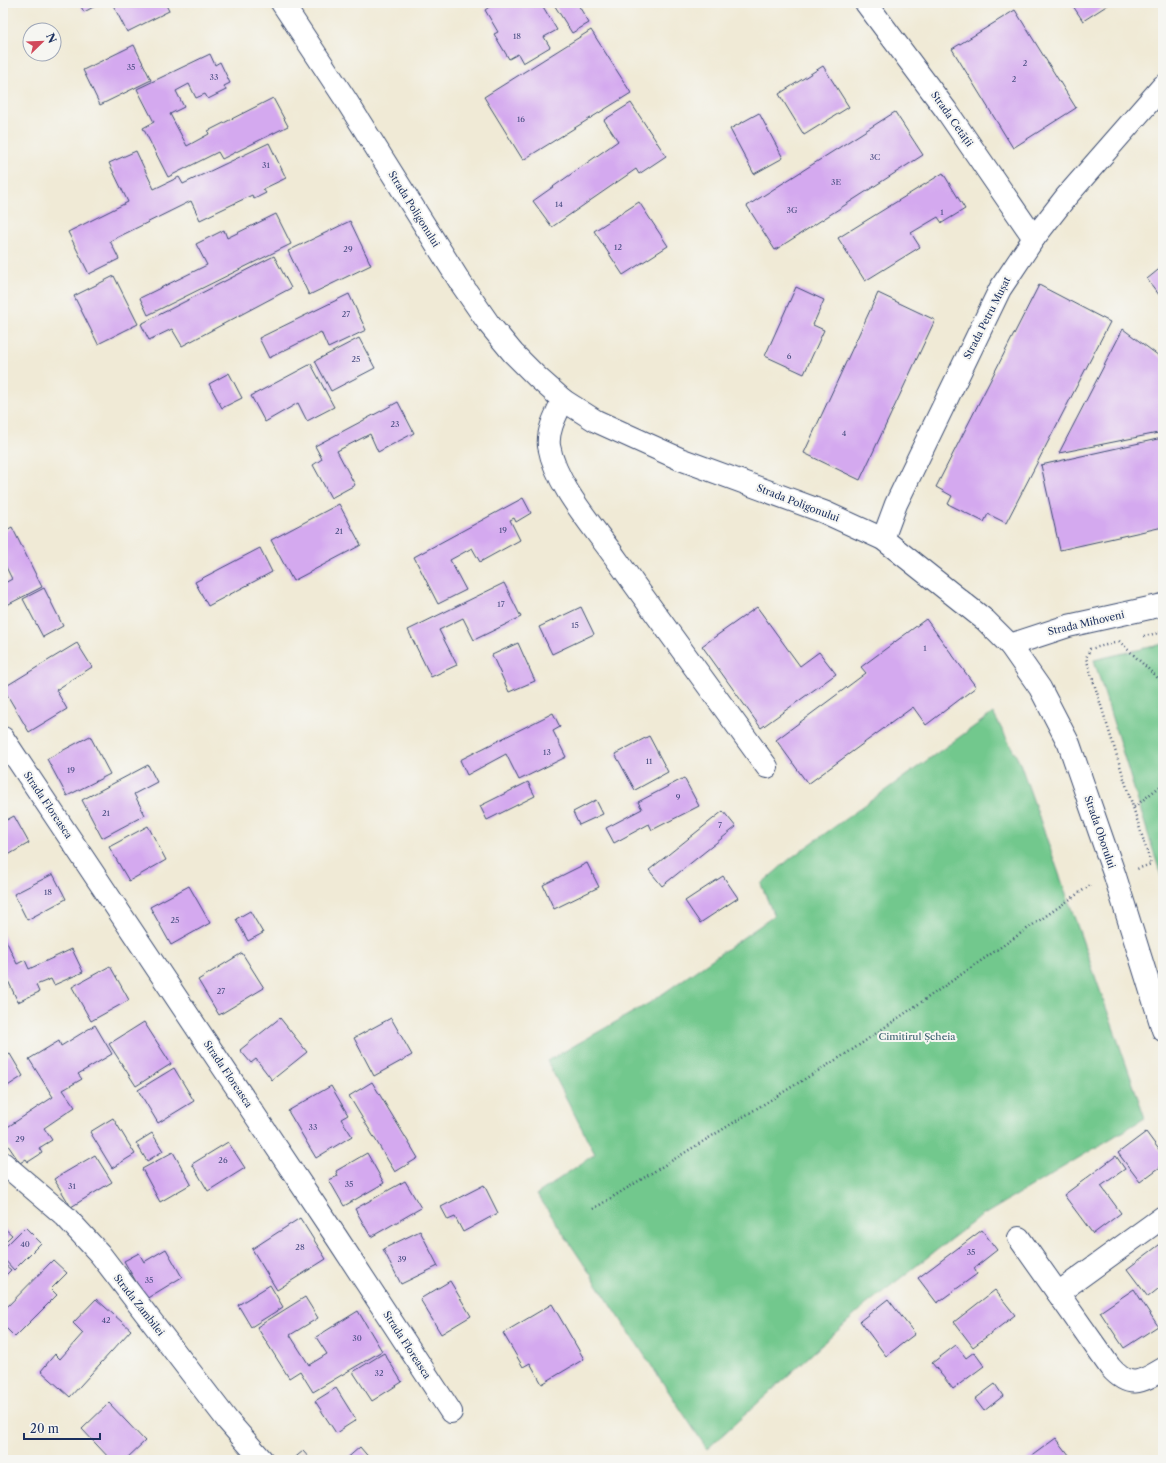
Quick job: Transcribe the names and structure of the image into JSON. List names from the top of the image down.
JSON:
{
  "streets": {
    "street": [
      "Strada Cetății",
      "Strada Poligonului",
      "Strada Petru Mușat",
      "Strada Mihoveni",
      "Strada Floreasca",
      "Strada Oborului",
      "Strada Zambilei"
    ]
  },
  "crossings": [
    ["Strada Cetății", "Strada Petru Mușat"],
    ["Strada Poligonului", "Strada Petru Mușat"],
    ["Strada Poligonului", "Strada Mihoveni"],
    ["Strada Poligonului", "Strada Oborului"],
    ["Strada Mihoveni", "Strada Oborului"]
  ],
  "parks": ["Cimitirul Șcheia"],
  "house_numbers": [
    "18",
    "2",
    "35",
    "33",
    "2",
    "16",
    "3C",
    "31",
    "3E",
    "14",
    "3G",
    "1",
    "12",
    "29",
    "27",
    "6",
    "25",
    "23",
    "4",
    "19",
    "21",
    "17",
    "15",
    "1",
    "13",
    "11",
    "19",
    "9",
    "21",
    "7",
    "18",
    "25",
    "27",
    "33",
    "29",
    "26",
    "35",
    "31",
    "40",
    "28",
    "35",
    "39",
    "35",
    "42",
    "30",
    "32"
  ],
  "scale_bar": "20 m",
  "north": "top right"
}
